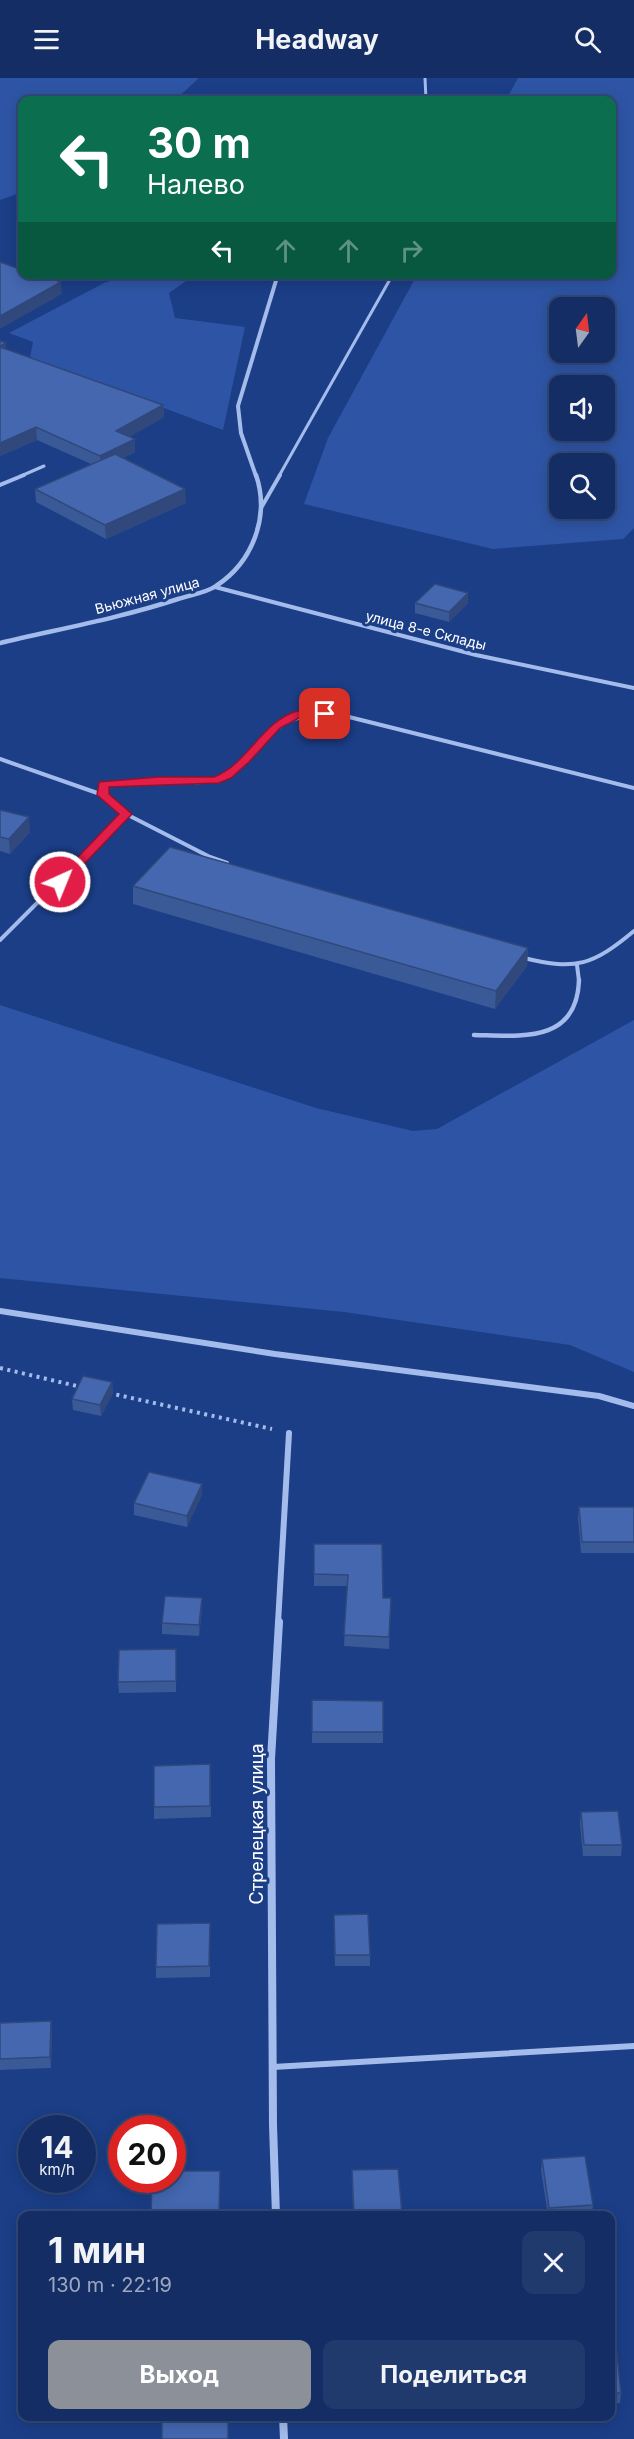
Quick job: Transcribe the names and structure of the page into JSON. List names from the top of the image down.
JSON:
{
  "streets": {
    "street": ["Вьюжная улица", "Стрелецкая улица"],
    "lane": ["улица 8-е Склады"]
  },
  "crossings": [
    ["Вьюжная улица", "улица 8-е Склады"]
  ],
  "north": "top",
  "page": {
    "header": "Headway",
    "turn": ["30 m", "Налево"],
    "speed": "14 km/h",
    "limit": "20",
    "heading": ["1 мин", "130 m · 22:19"],
    "buttons": ["Выход", "Поделиться"]
  }
}
